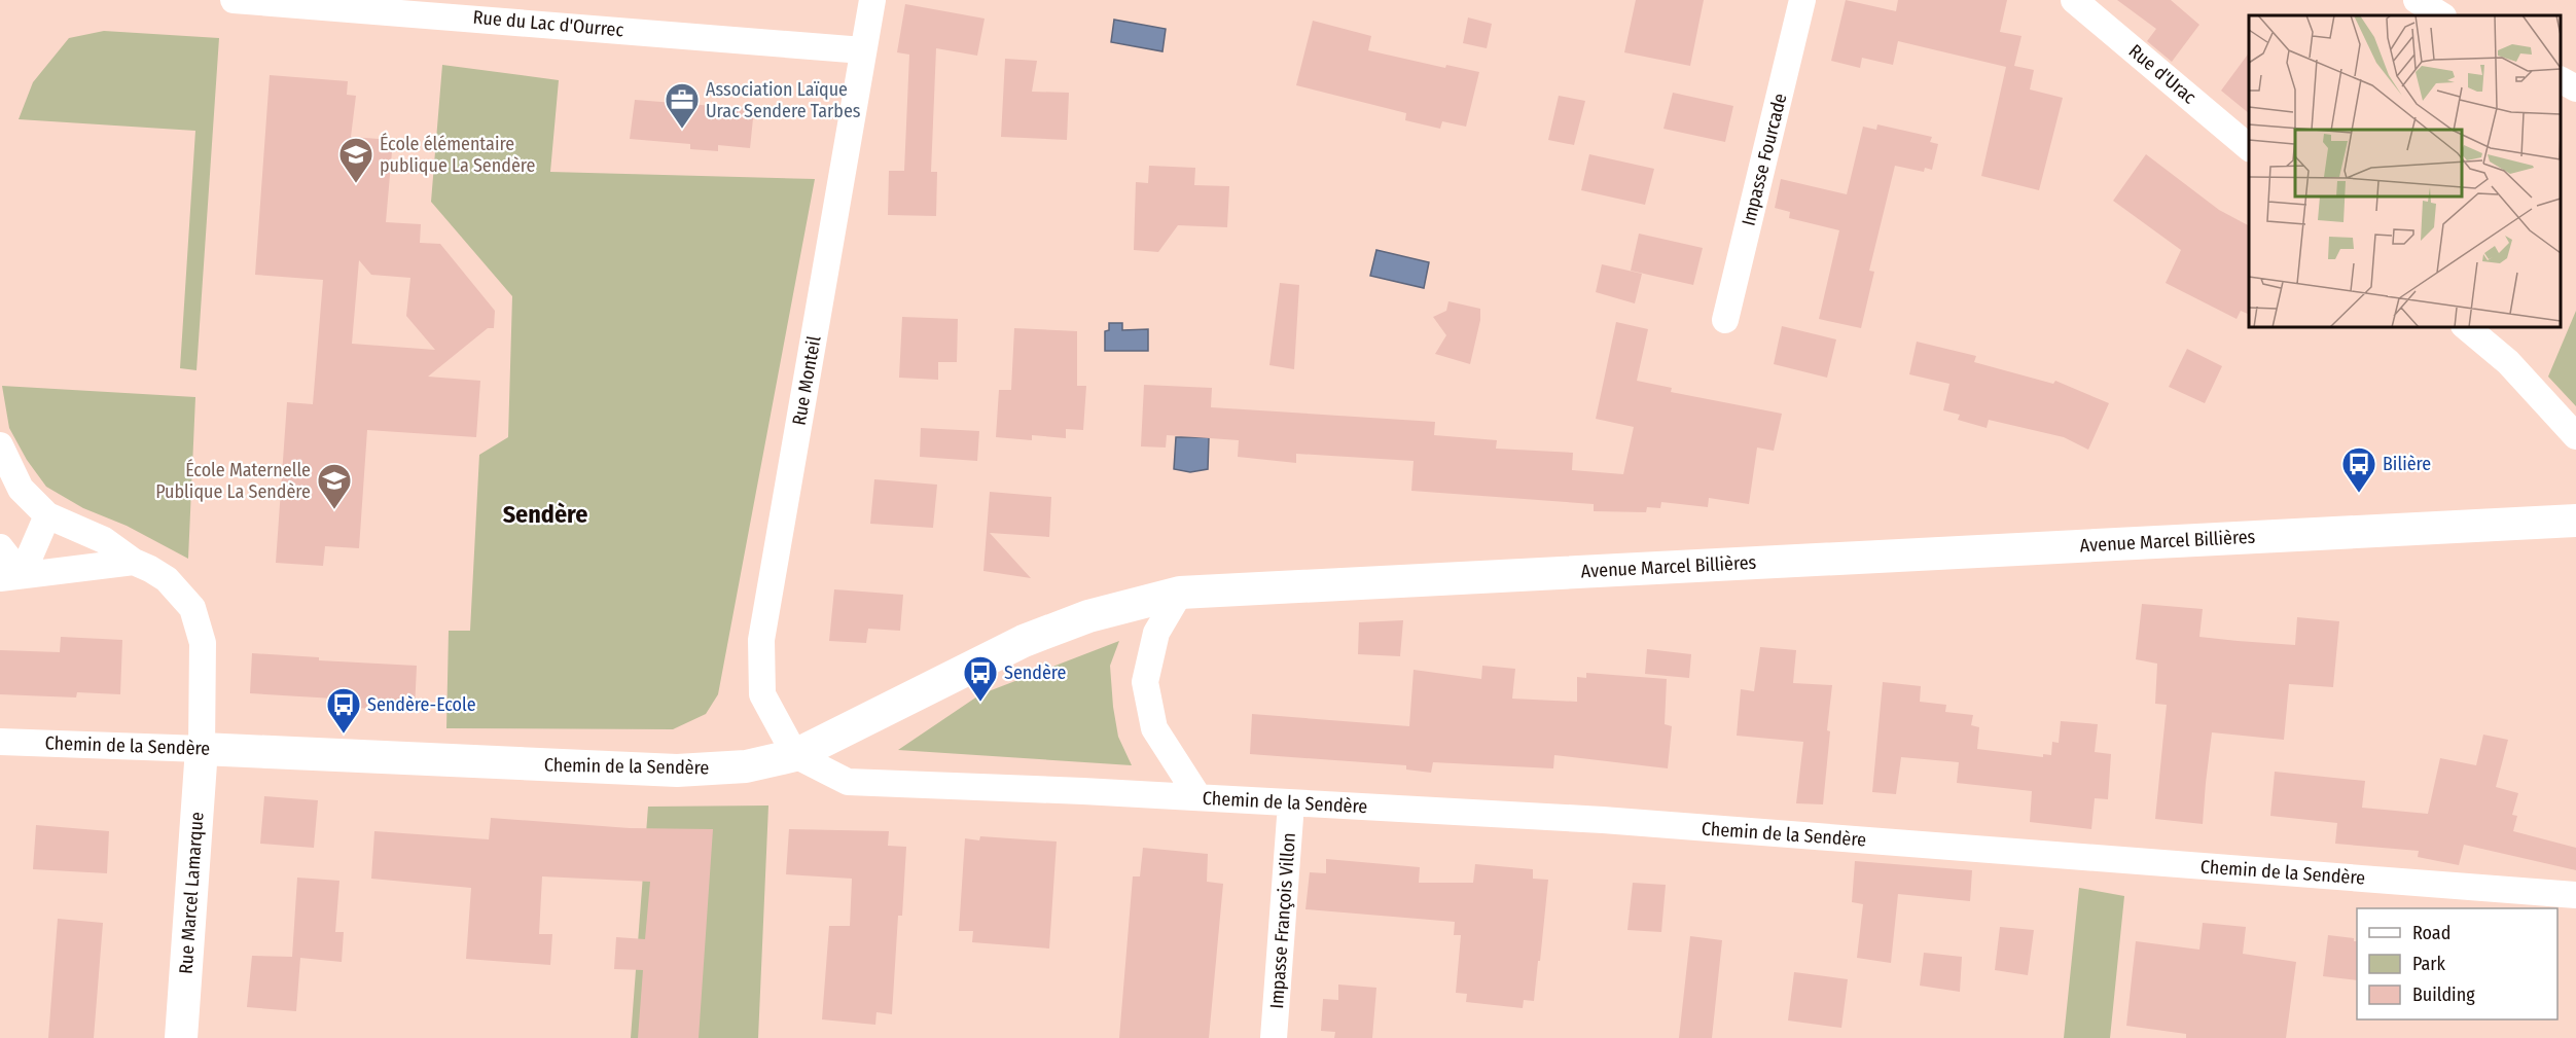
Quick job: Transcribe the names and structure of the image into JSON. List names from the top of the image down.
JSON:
{
  "streets": {
    "street": [
      "Rue du Lac d'Ourrec",
      "Rue d'Urac",
      "Impasse Fourcade",
      "Rue Monteil",
      "Avenue Marcel Billières",
      "Chemin de la Sendère",
      "Rue Marcel Lamarque",
      "Impasse François Villon"
    ]
  },
  "crossings": [
    ["Rue du Lac d'Ourrec", "Rue Monteil"],
    ["Rue Monteil", "Avenue Marcel Billières"],
    ["Rue Monteil", "Chemin de la Sendère"],
    ["Avenue Marcel Billières", "Chemin de la Sendère"],
    ["Chemin de la Sendère", "Rue Marcel Lamarque"],
    ["Chemin de la Sendère", "Impasse François Villon"]
  ],
  "districts": ["Sendère"],
  "places": {
    "office": ["Association Laïque Urac Sendere Tarbes"],
    "school or university": ["École élémentaire publique La Sendère", "École Maternelle Publique La Sendère"],
    "bus stop": ["Bilière", "Sendère", "Sendère-Ecole"]
  },
  "legend": ["Road", "Park", "Building"]
}
